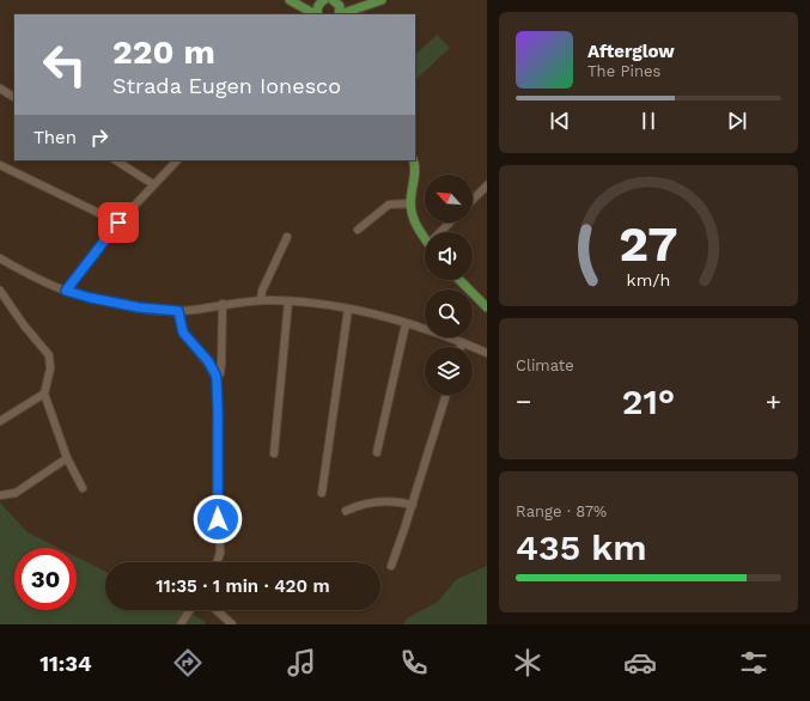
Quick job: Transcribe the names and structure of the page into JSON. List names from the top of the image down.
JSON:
{
  "north": "top left",
  "page": {
    "turn": ["220 m", "Strada Eugen Ionesco"],
    "song": ["Afterglow", "The Pines"],
    "then": "Then",
    "tile": [
      "Climate",
      ["Range · 87%", "435 km"]
    ],
    "heat": ["−", "21°", "+"],
    "limit": "30",
    "trip": "11:35 · 1 min · 420 m",
    "tabs": "11:34",
    "gauge": ["27", "km/h"]
  }
}
